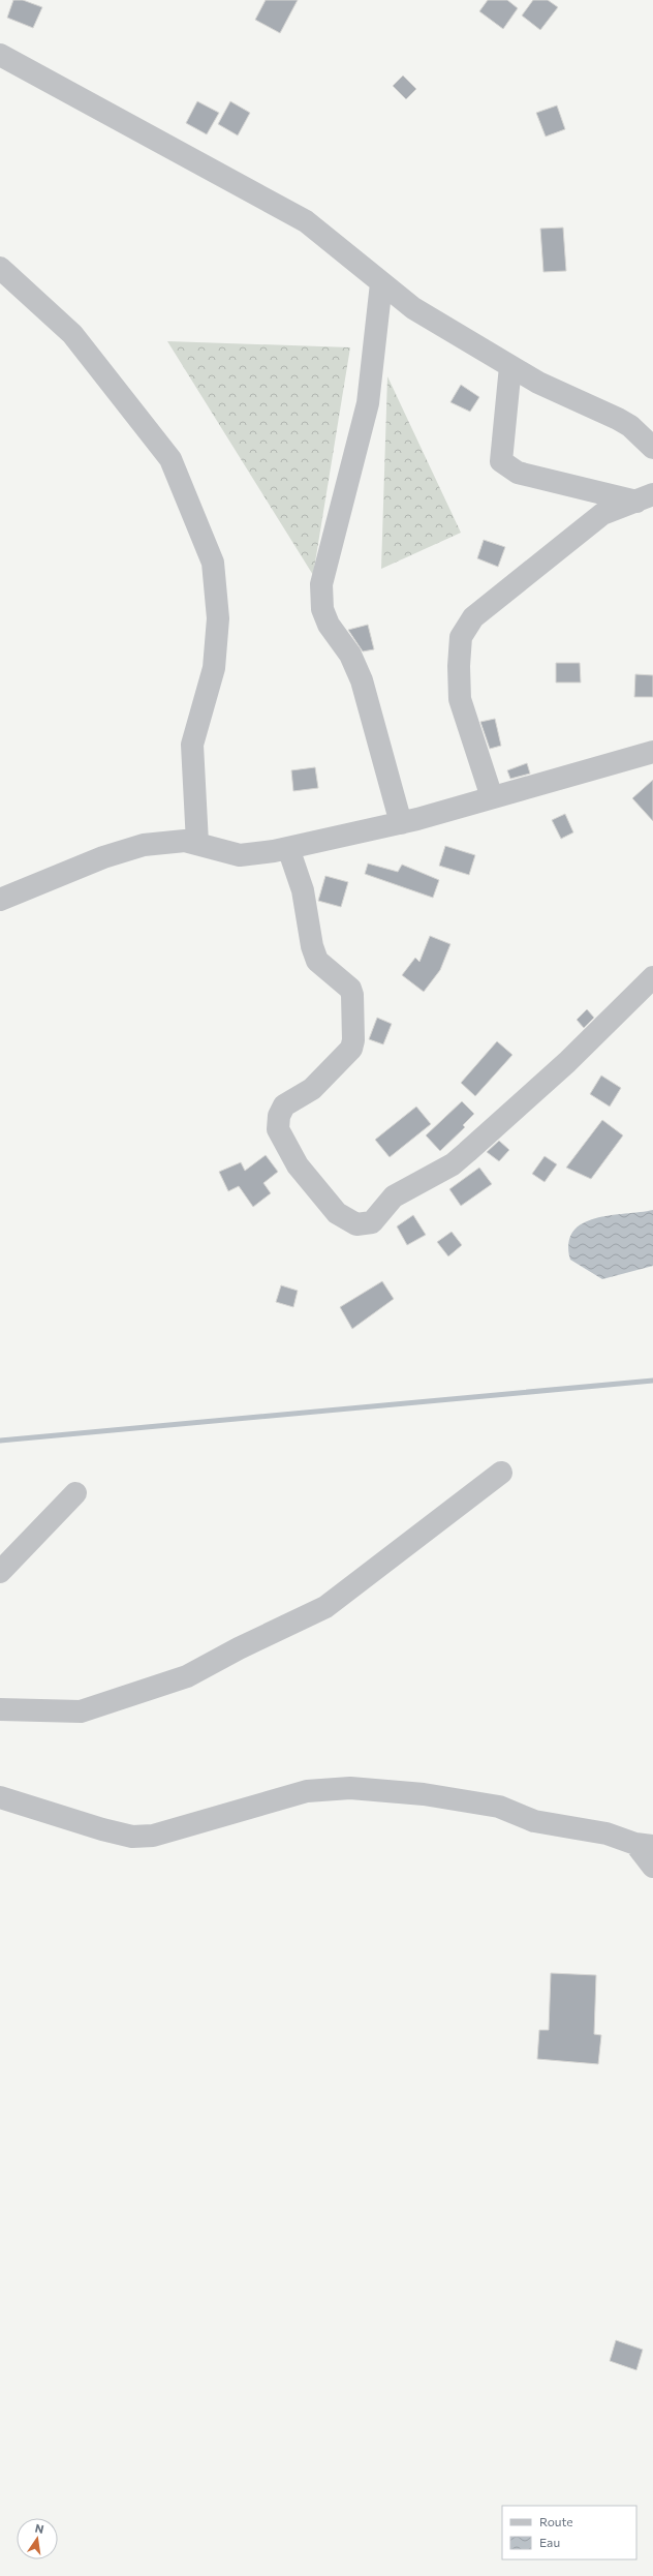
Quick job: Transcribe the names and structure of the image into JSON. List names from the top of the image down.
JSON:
{
  "legend": ["Route", "Eau"],
  "north": "top"
}
